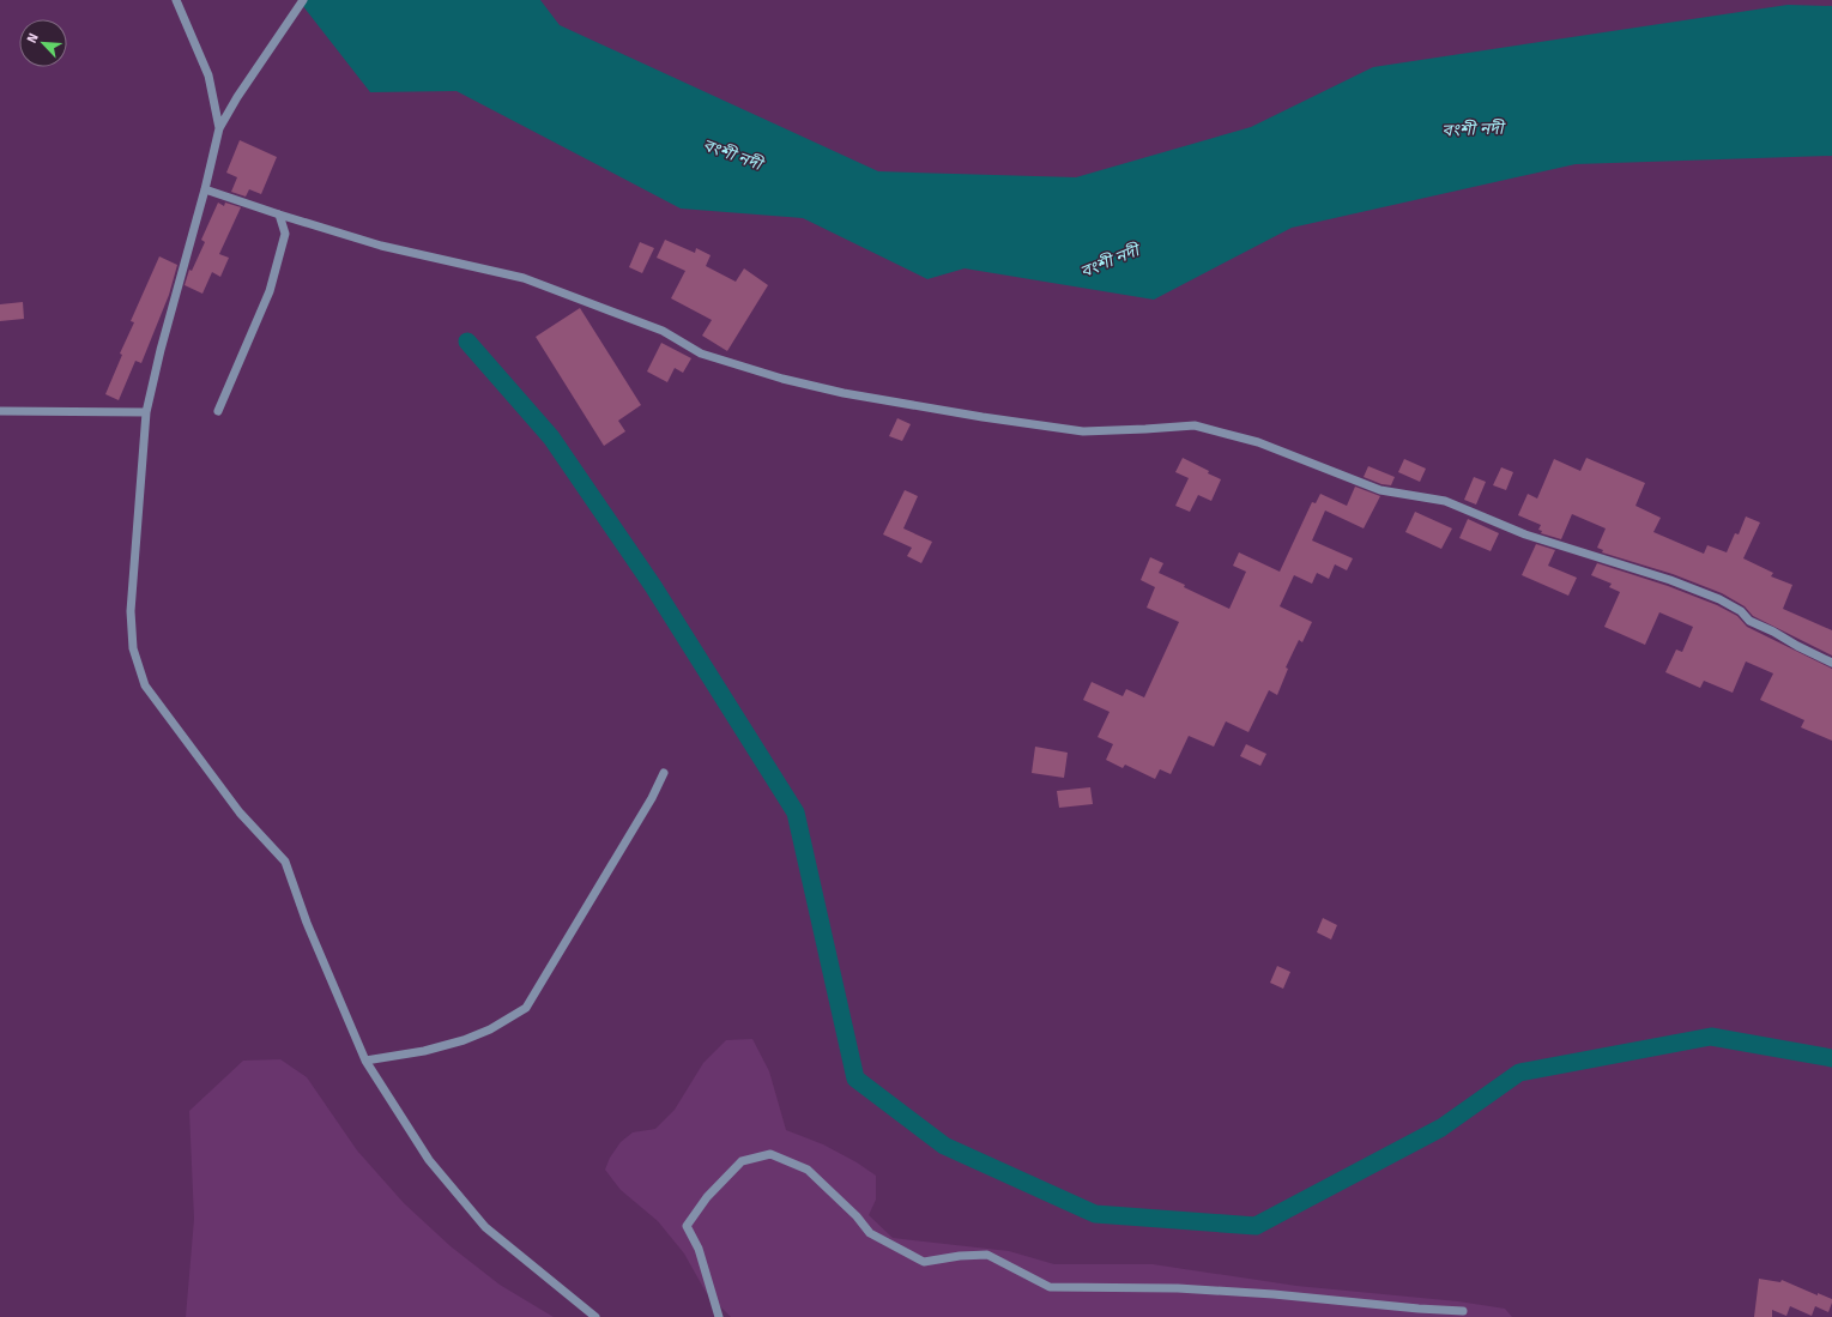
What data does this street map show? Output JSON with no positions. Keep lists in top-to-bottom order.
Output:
{
  "water": ["বংশী নদী"],
  "north": "top left"
}
